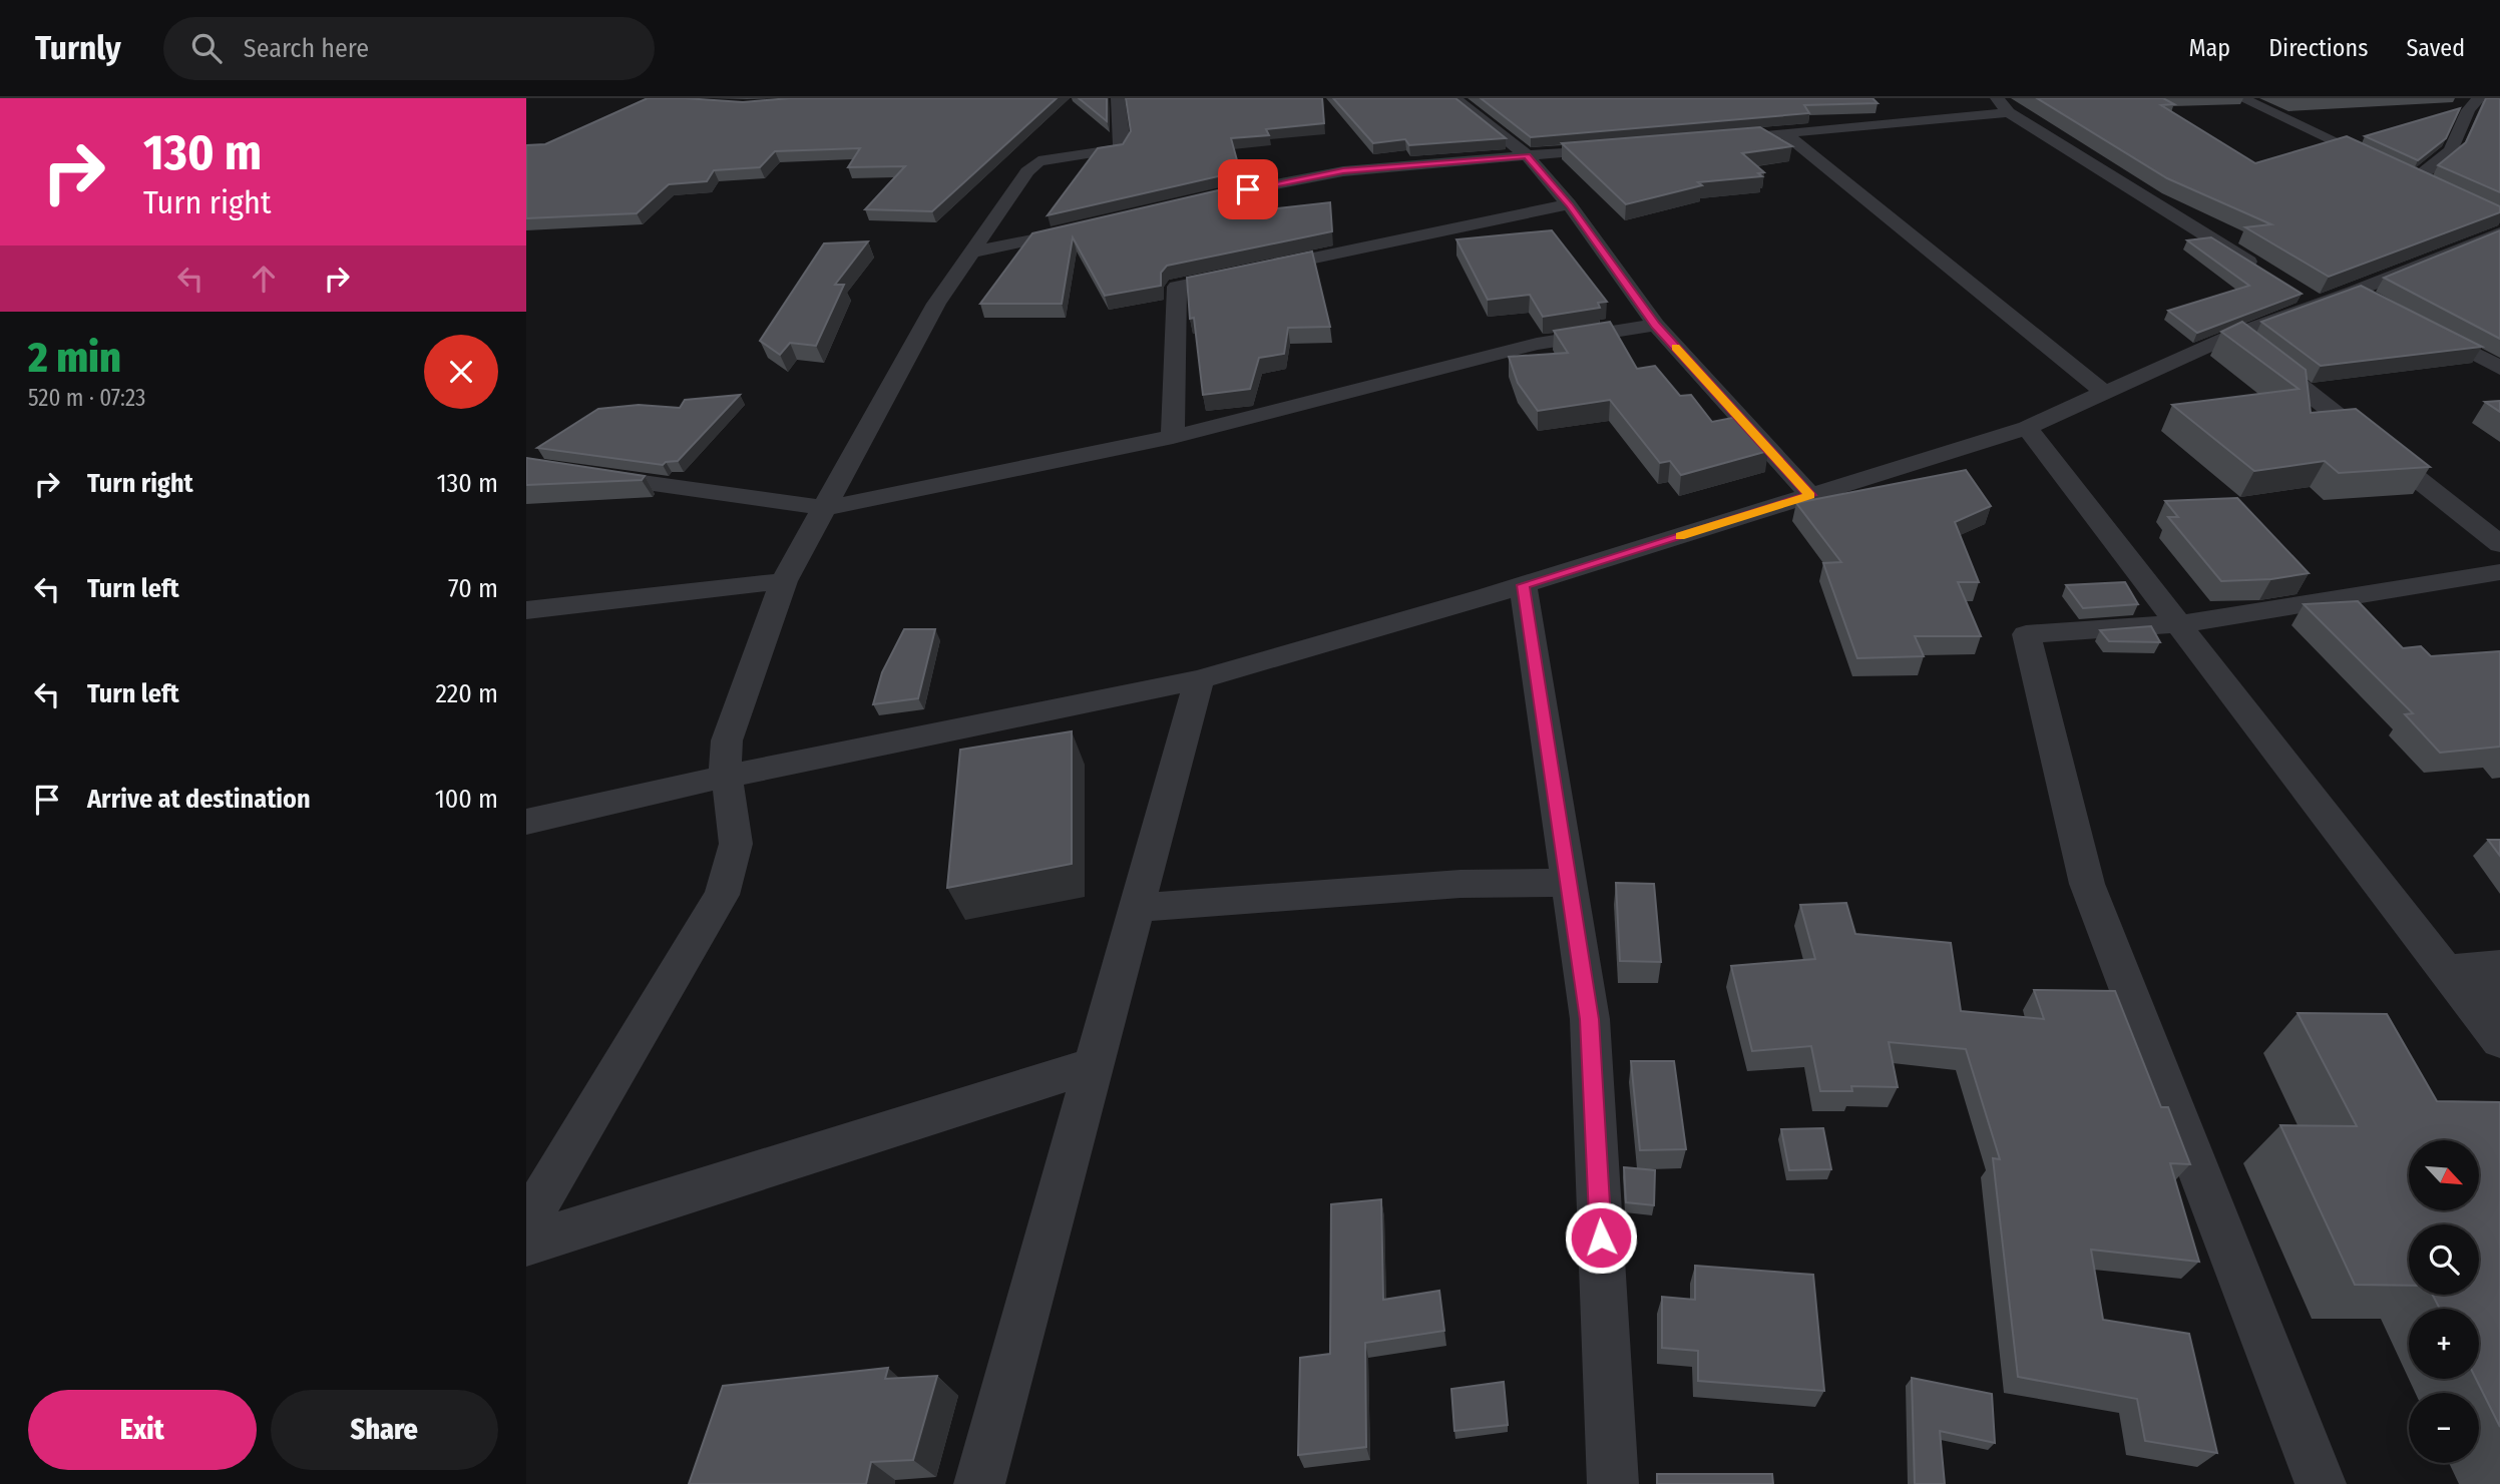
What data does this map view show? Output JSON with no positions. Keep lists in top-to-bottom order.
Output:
{
  "north": "bottom right",
  "page": {
    "header": "Turnly",
    "search": "Search here",
    "nav": ["Map", "Directions", "Saved"],
    "turn": ["130 m", "Turn right"],
    "heading": ["2 min", "520 m · 07:23"],
    "list": [
      {
        "name": "Turn right",
        "value": "130 m"
      },
      {
        "name": "Turn left",
        "value": "70 m"
      },
      {
        "name": "Turn left",
        "value": "220 m"
      },
      {
        "name": "Arrive at destination",
        "value": "100 m"
      }
    ],
    "map_buttons": ["+", "−"],
    "buttons": ["Exit", "Share"]
  }
}
